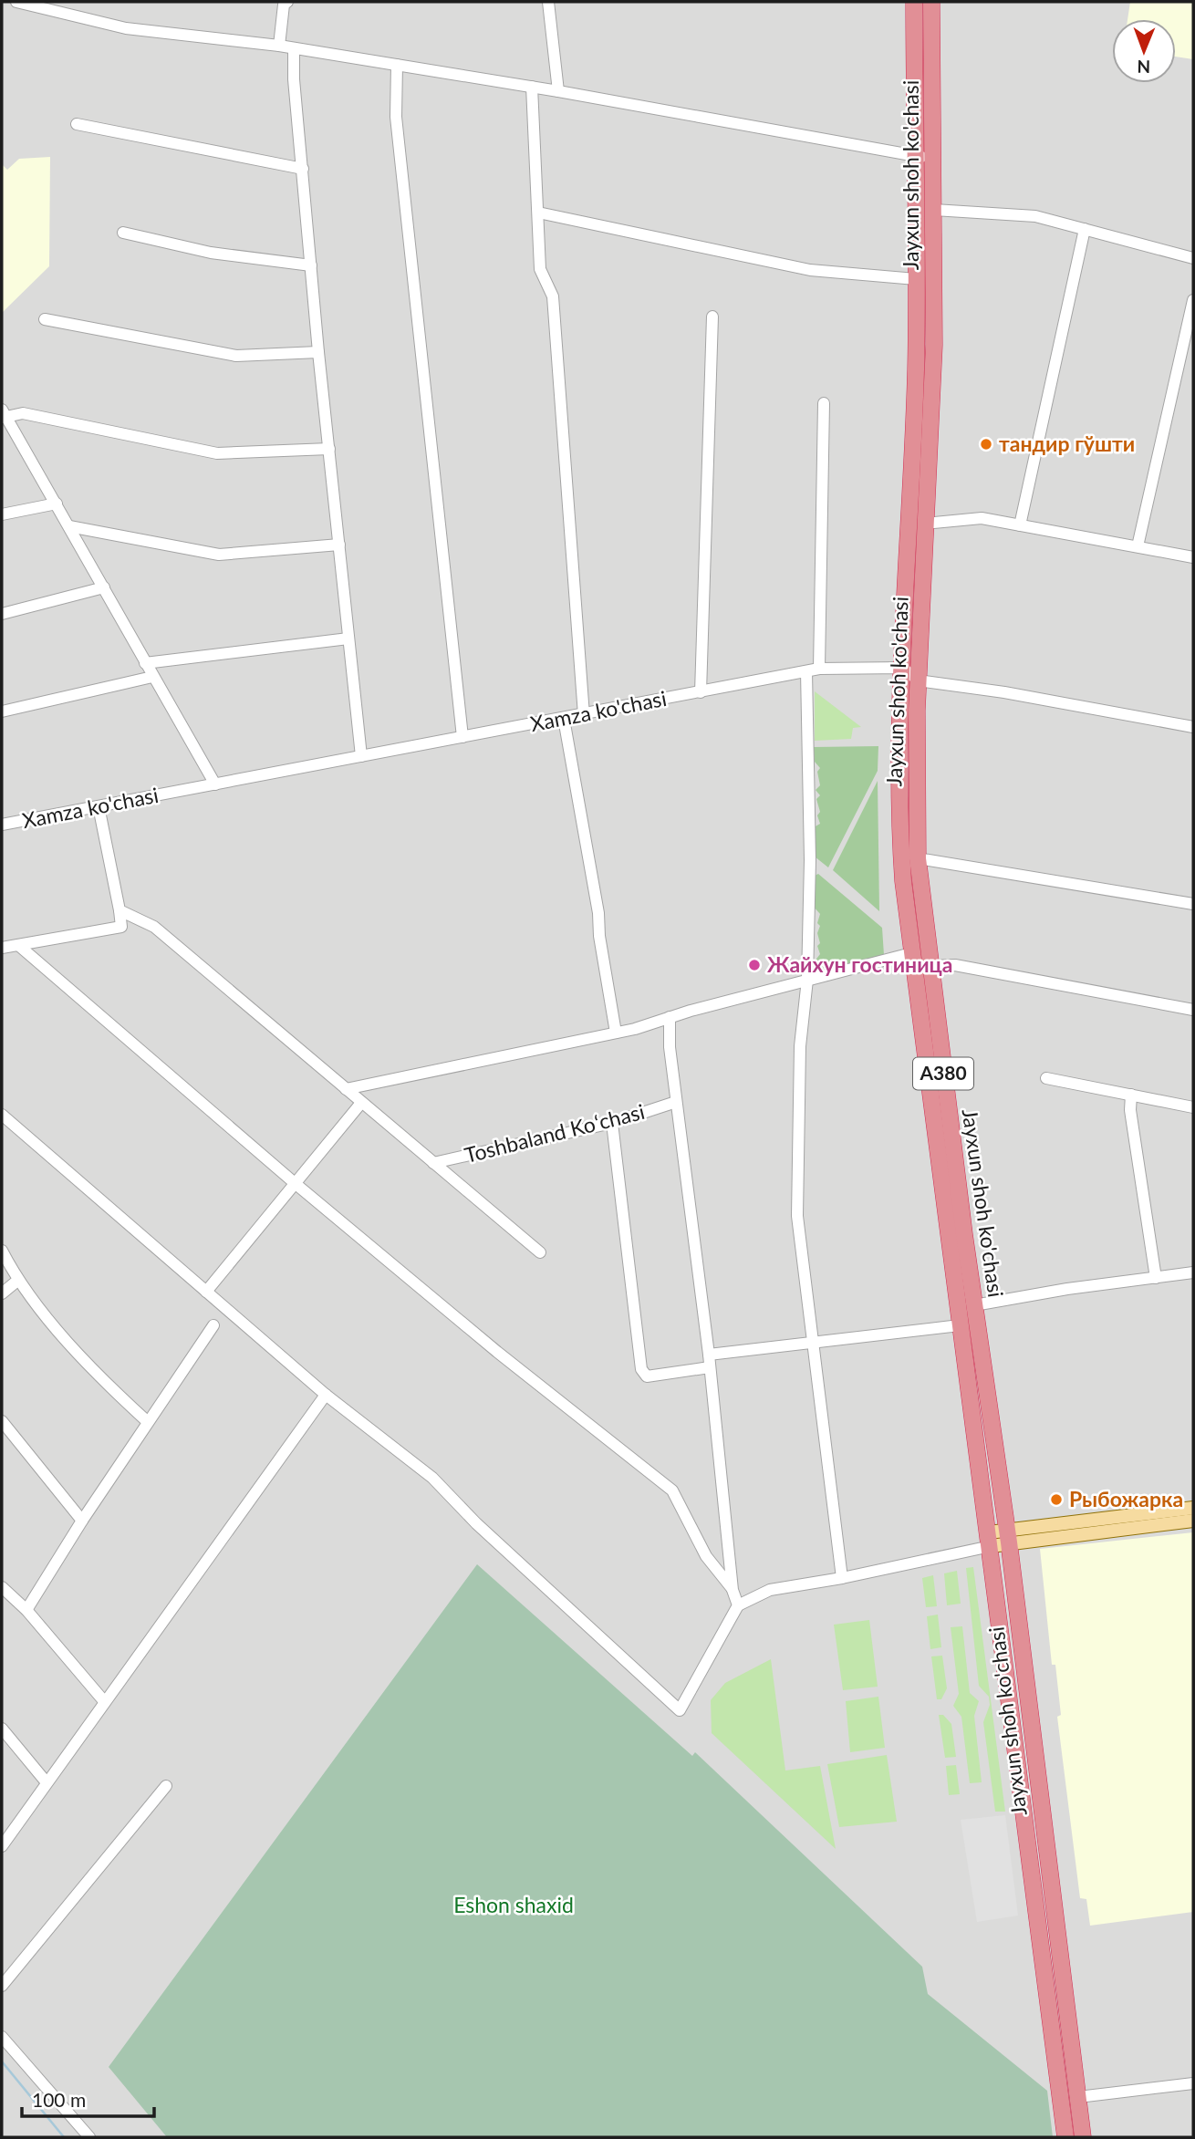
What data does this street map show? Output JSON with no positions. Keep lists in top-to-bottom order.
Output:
{
  "streets": {
    "highway": ["Jayxun shoh ko'chasi", "A380"],
    "street": ["Xamza ko'chasi", "Toshbaland Koʻchasi"]
  },
  "crossings": [
    ["Jayxun shoh ko'chasi", "Xamza ko'chasi"]
  ],
  "parks": ["Eshon shaxid"],
  "places": ["тандир гўшти", "Жайхун гостиница", "Рыбожарка"],
  "scale_bar": "100 m",
  "north": "bottom"
}
